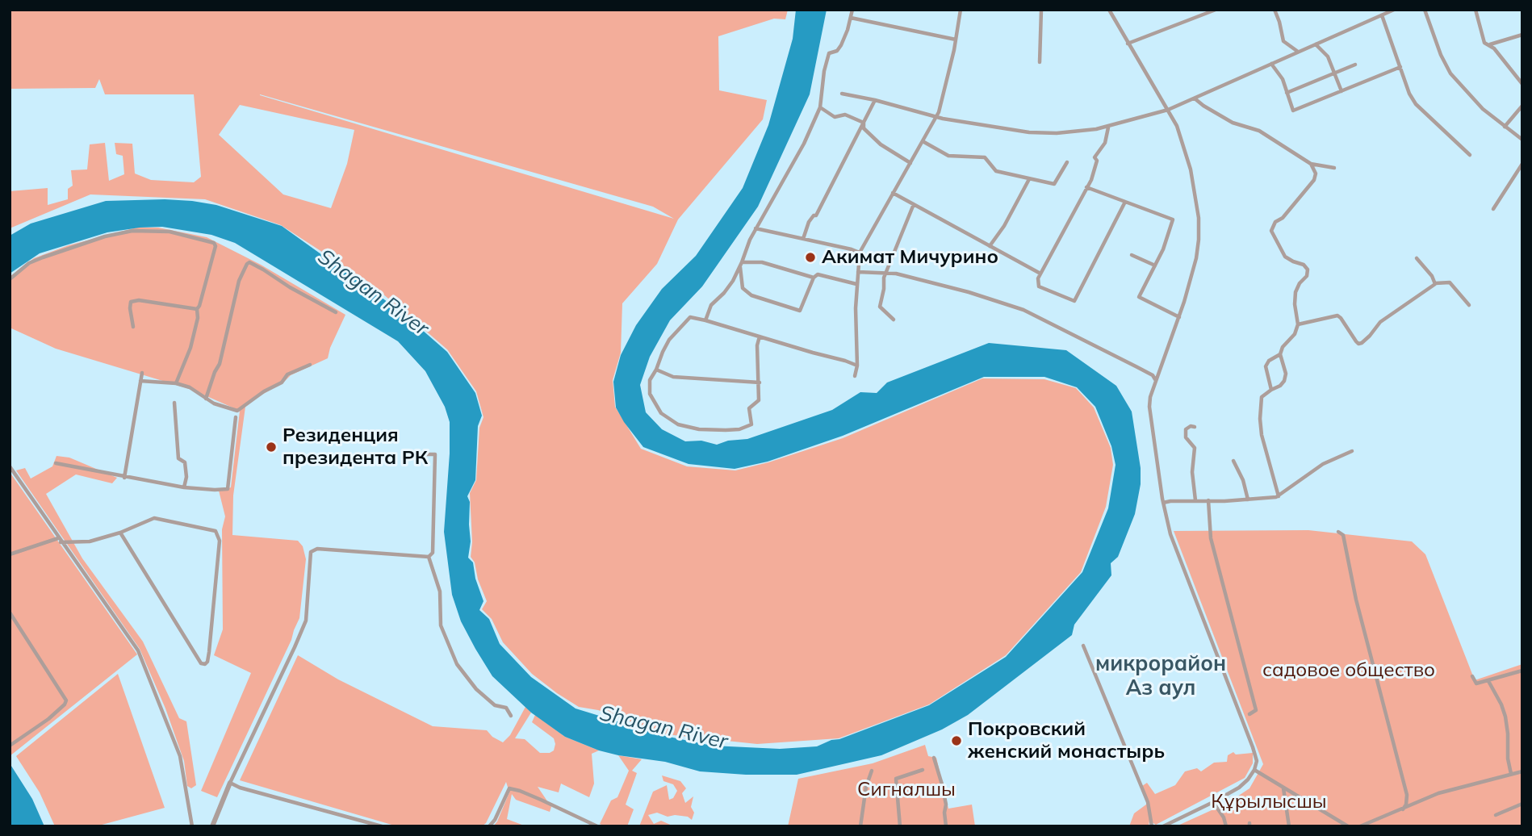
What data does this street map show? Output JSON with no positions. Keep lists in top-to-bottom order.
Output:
{
  "districts": ["микрорайон Аз аул"],
  "water": ["Shagan River"],
  "parks": ["садовое общество", "Сигналшы", "Құрылысшы"],
  "places": ["Акимат Мичурино", "Резиденция президента РК", "Покровский женский монастырь"]
}
